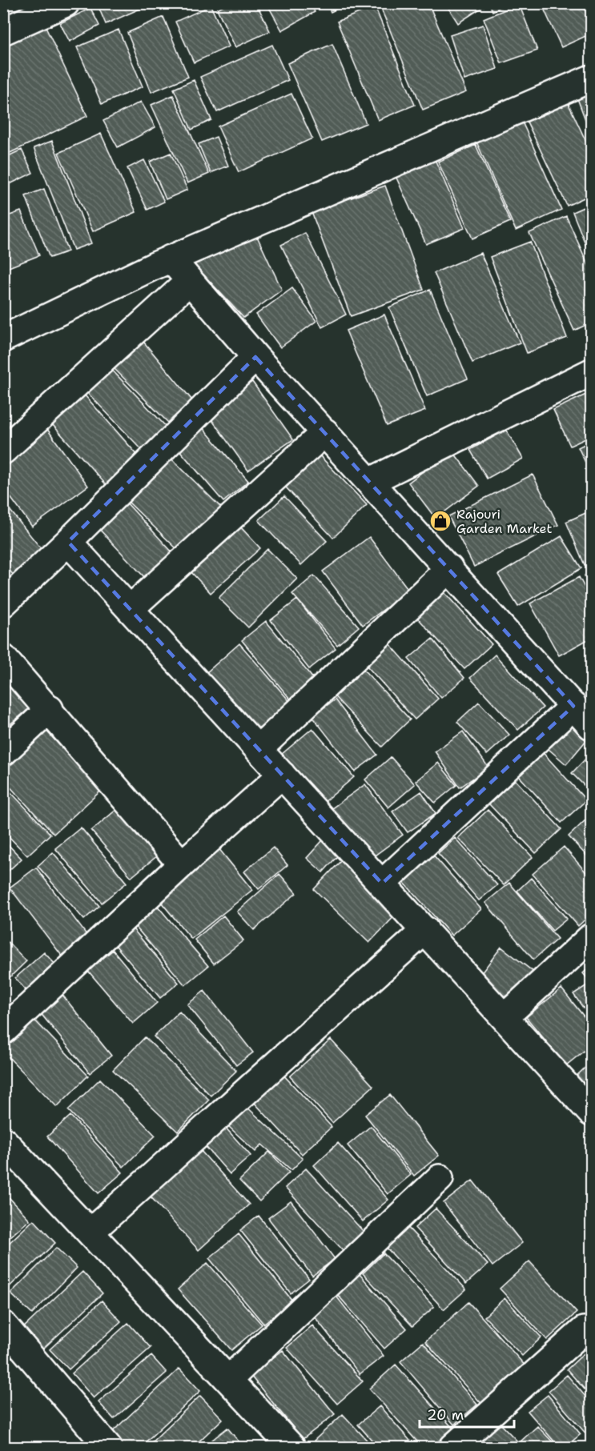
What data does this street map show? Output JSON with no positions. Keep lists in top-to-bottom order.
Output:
{
  "places": {
    "shop": ["Rajouri Garden Market"]
  },
  "scale_bar": "20 m"
}
